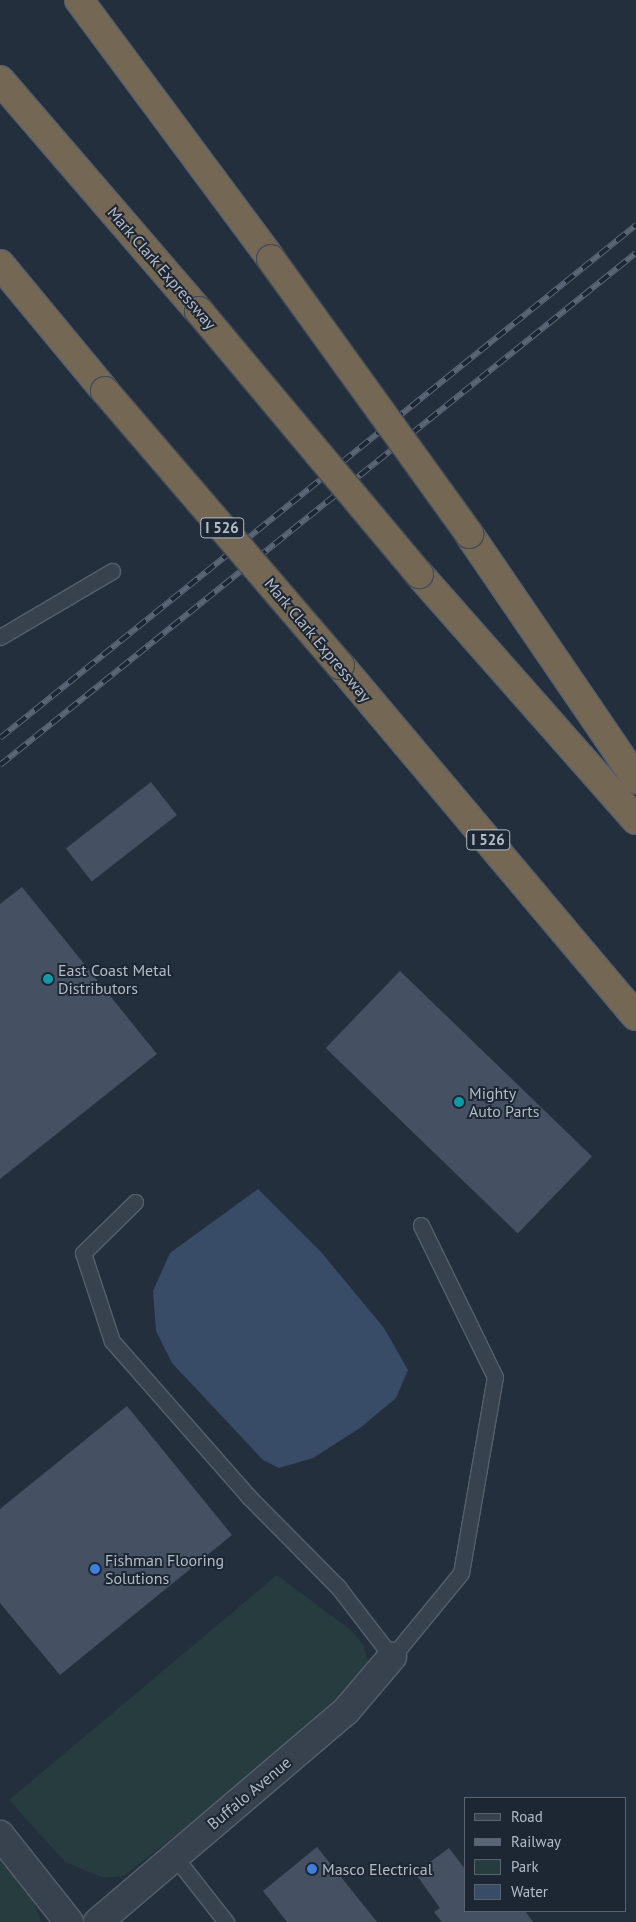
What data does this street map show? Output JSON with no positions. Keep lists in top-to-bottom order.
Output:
{
  "streets": {
    "highway": ["Mark Clark Expressway", "I 526"],
    "street": ["Buffalo Avenue"]
  },
  "places": [
    "East Coast Metal Distributors",
    "Mighty Auto Parts",
    "Fishman Flooring Solutions",
    "Masco Electrical"
  ],
  "legend": [
    "Road",
    "Railway",
    "Park",
    "Water"
  ]
}
